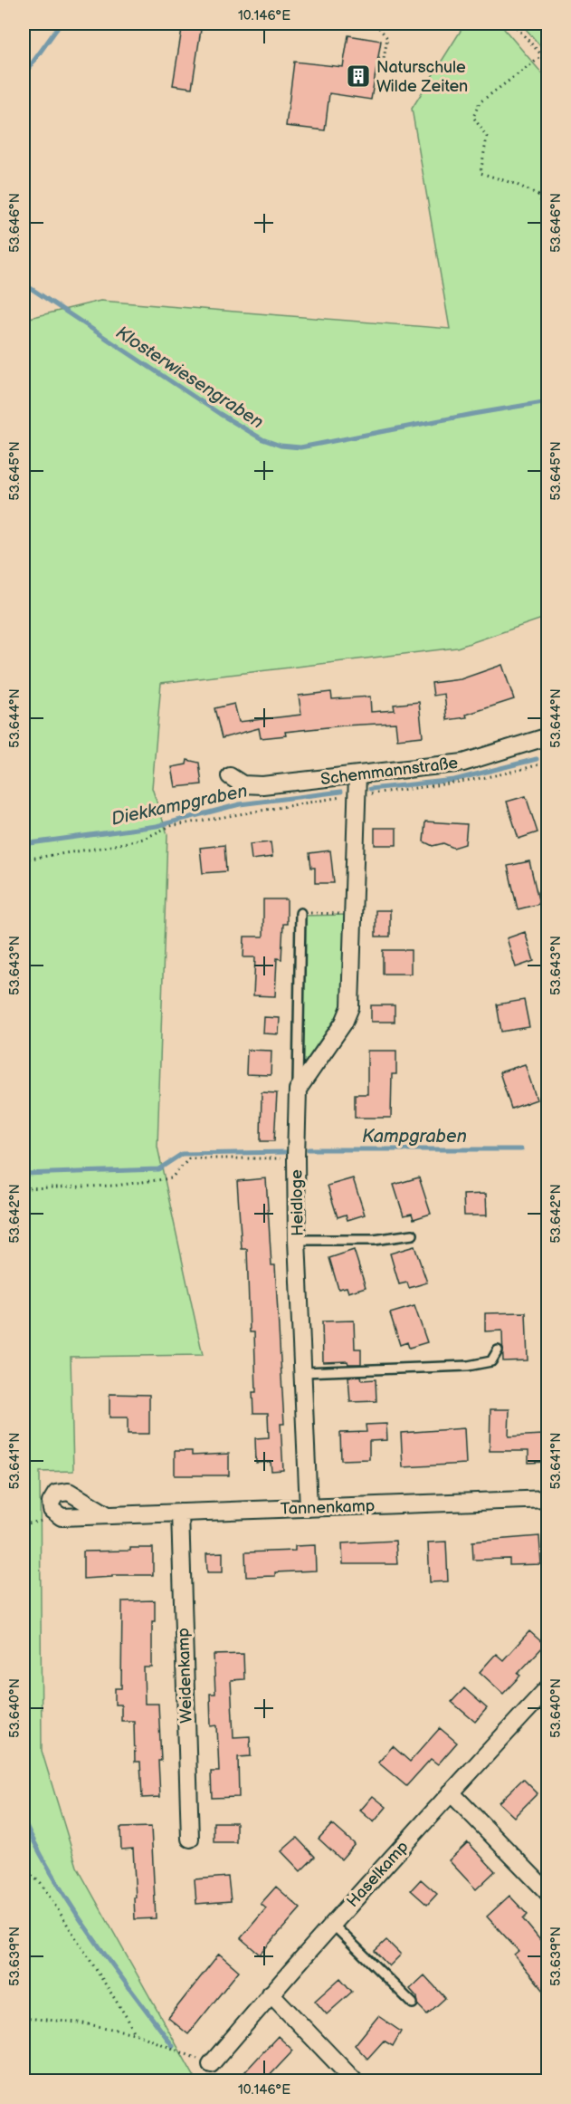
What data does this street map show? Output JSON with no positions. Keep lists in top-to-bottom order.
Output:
{
  "streets": {
    "street": [
      "Schemmannstraße",
      "Heidloge",
      "Tannenkamp",
      "Weidenkamp",
      "Haselkamp"
    ]
  },
  "crossings": [
    ["Heidloge", "Tannenkamp"],
    ["Tannenkamp", "Weidenkamp"]
  ],
  "water": ["Klosterwiesengraben", "Diekkampgraben", "Kampgraben"],
  "places": {
    "building": ["Naturschule Wilde Zeiten"]
  },
  "coordinates": [
    "10.146°E",
    "53.646°N",
    "53.645°N",
    "53.644°N",
    "53.643°N",
    "53.642°N",
    "53.641°N",
    "53.640°N",
    "53.639°N"
  ]
}
